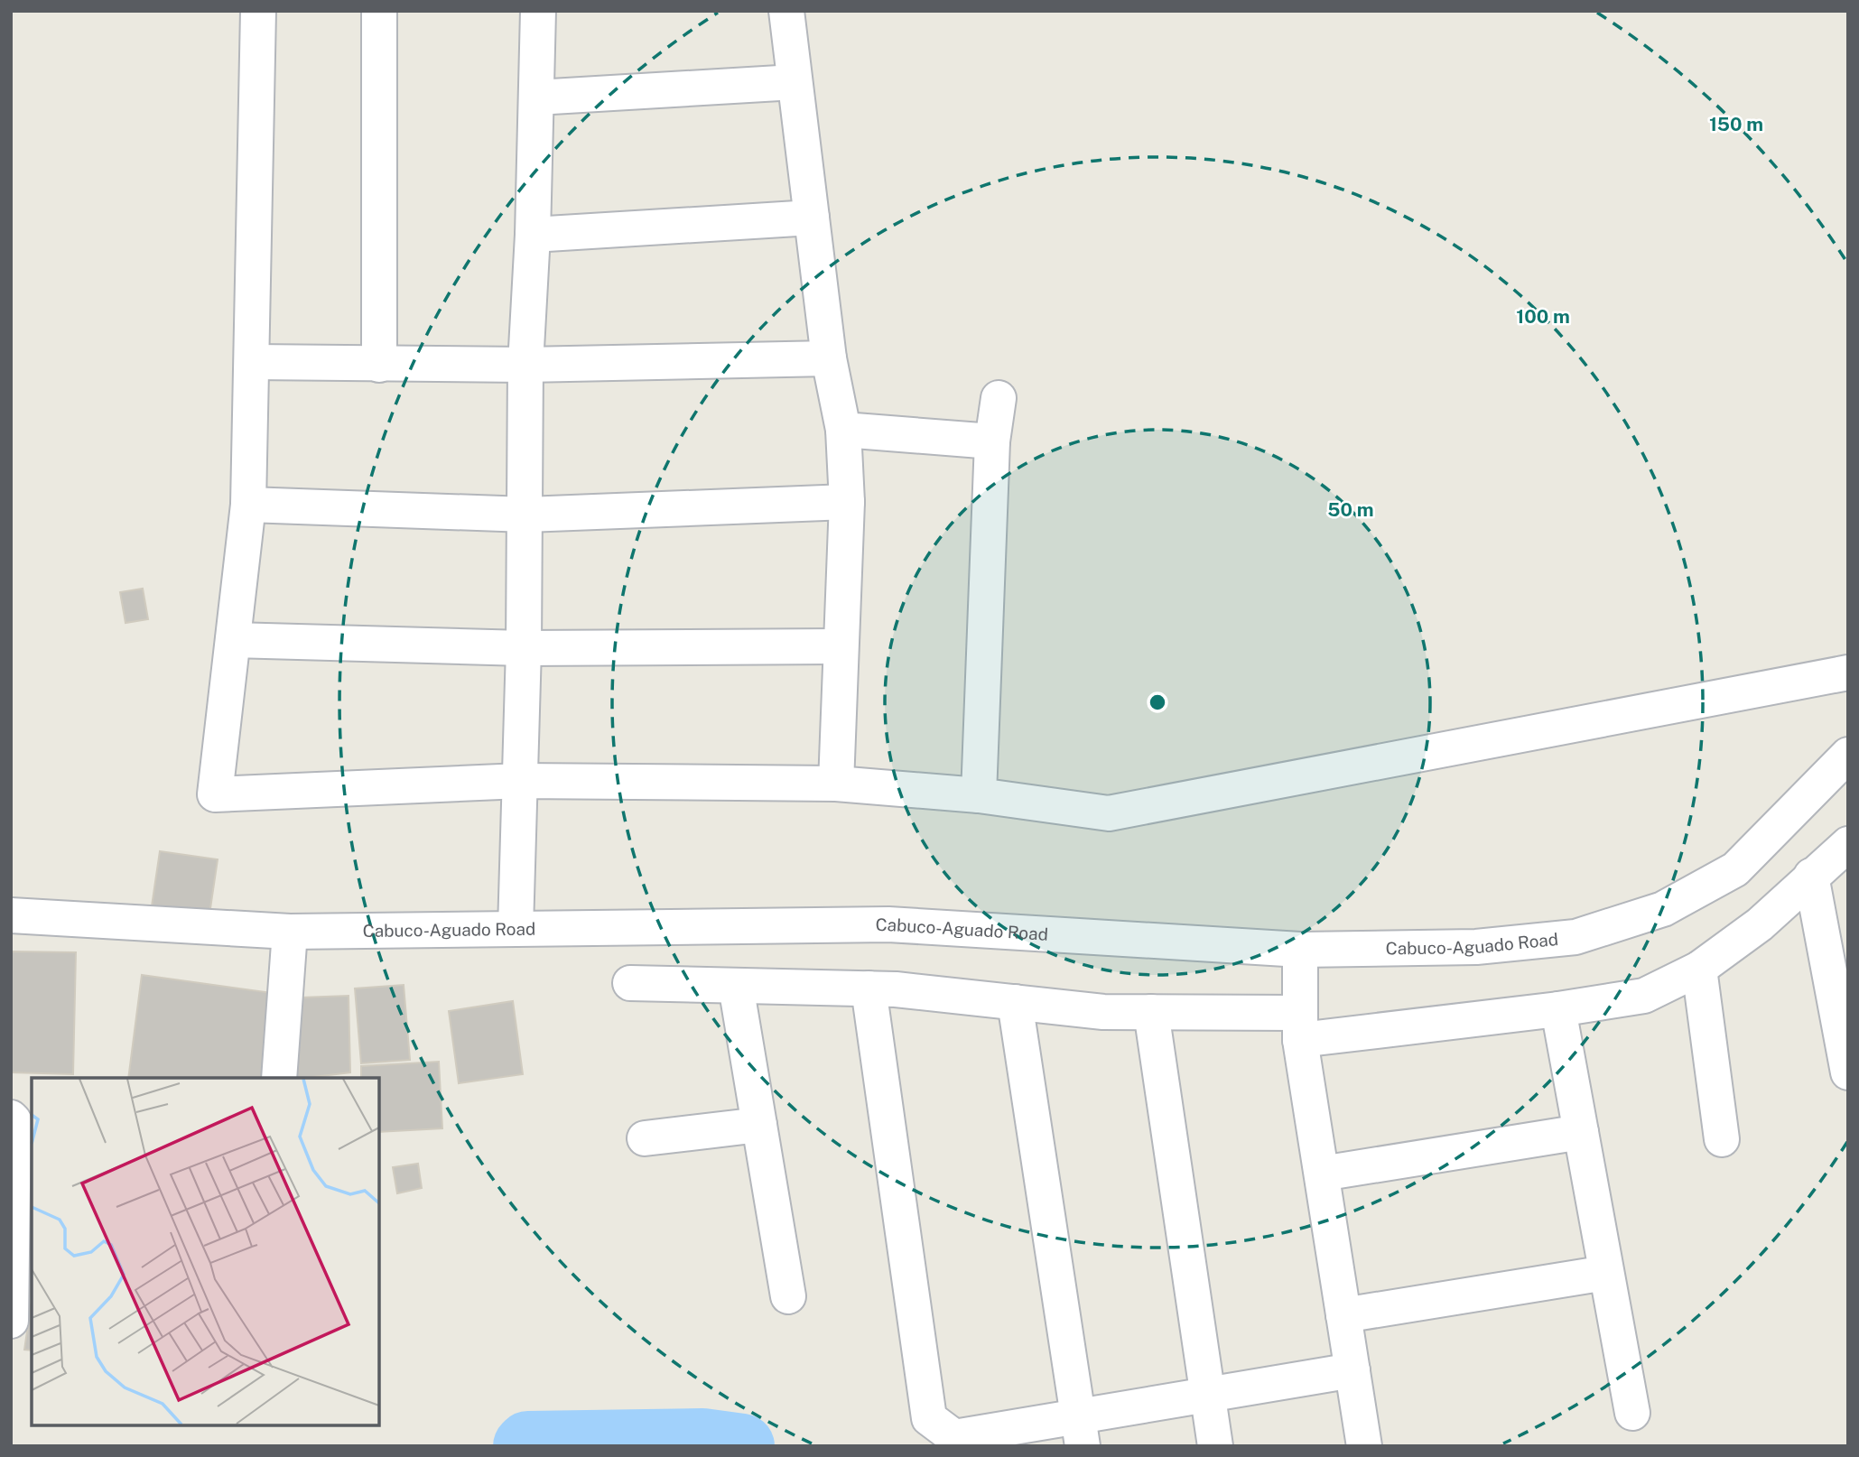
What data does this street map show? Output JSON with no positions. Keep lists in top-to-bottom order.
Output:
{
  "streets": {
    "street": ["Cabuco-Aguado Road"]
  },
  "rings": ["150 m", "100 m", "50 m"]
}
